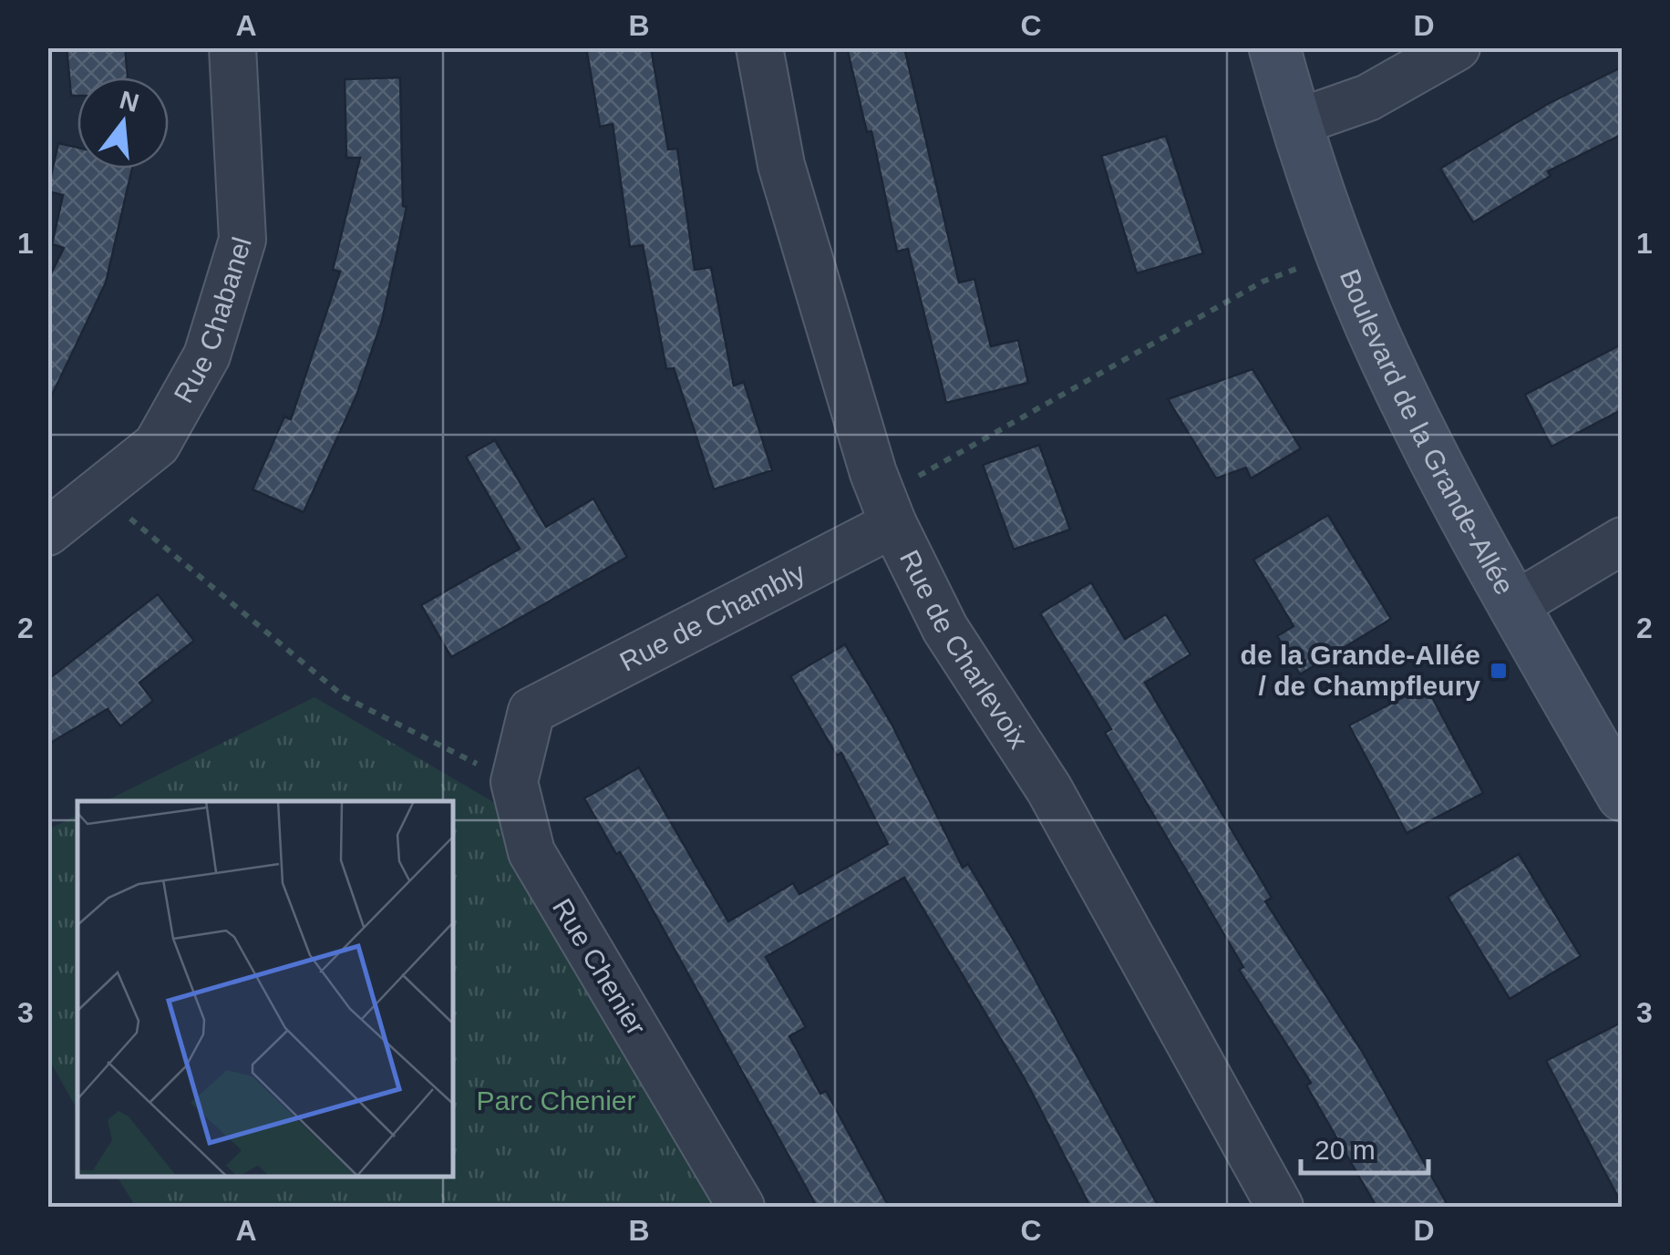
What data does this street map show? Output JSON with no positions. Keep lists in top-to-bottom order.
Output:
{
  "streets": {
    "street": [
      "Rue Chabanel",
      "Boulevard de la Grande-Allée",
      "Rue de Chambly",
      "Rue de Charlevoix",
      "Rue Chenier"
    ]
  },
  "crossings": [
    ["Rue de Chambly", "Rue de Charlevoix"],
    ["Rue de Chambly", "Rue Chenier"]
  ],
  "parks": ["Parc Chenier"],
  "places": {
    "transit": ["de la Grande-Allée / de Champfleury"]
  },
  "scale_bar": "20 m",
  "north": "top",
  "grid": {
    "columns": [
      "A",
      "B",
      "C",
      "D"
    ],
    "rows": ["1", "2", "3"]
  }
}
